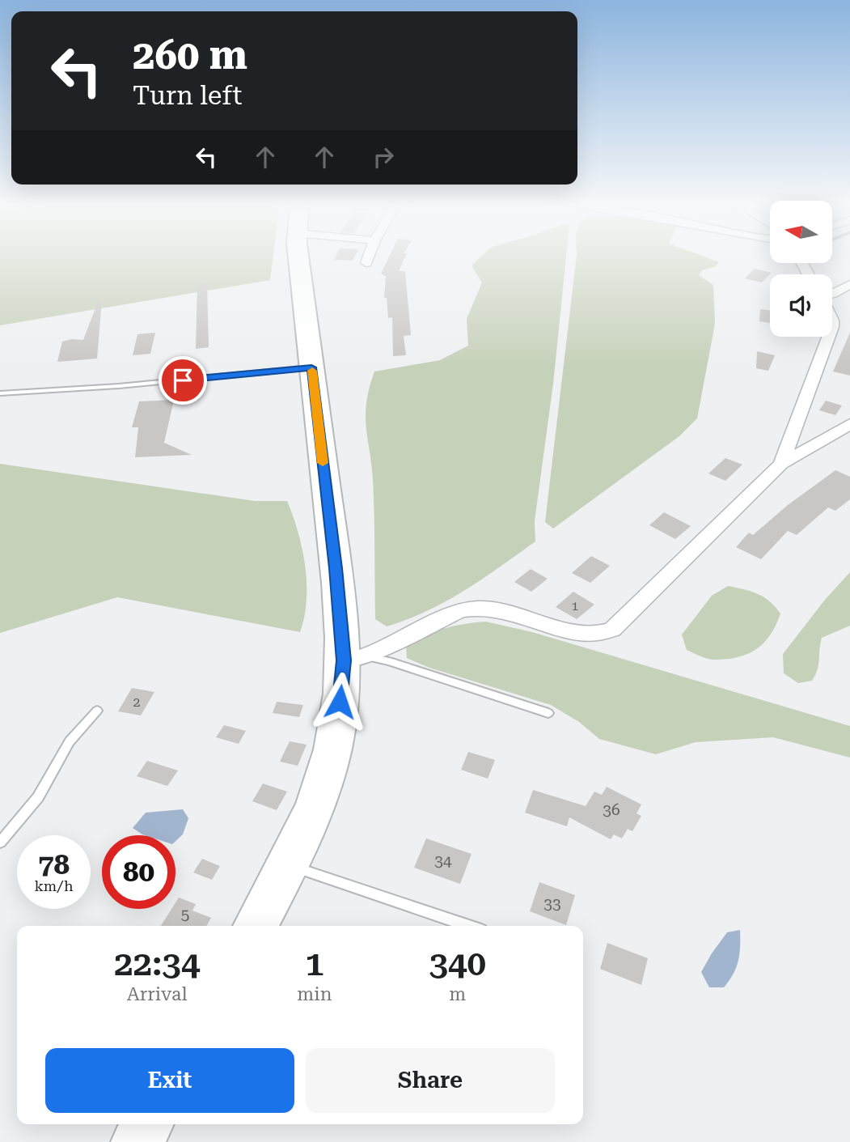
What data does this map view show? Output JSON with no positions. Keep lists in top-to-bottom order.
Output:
{
  "house_numbers": [
    "1",
    "2",
    "36",
    "34",
    "33",
    "5"
  ],
  "north": "left",
  "page": {
    "turn": ["260 m", "Turn left"],
    "speed": "78 km/h",
    "limit": "80",
    "eta": [
      "22:34",
      "Arrival",
      "1",
      "min",
      "340",
      "m"
    ],
    "buttons": ["Exit", "Share"]
  }
}
